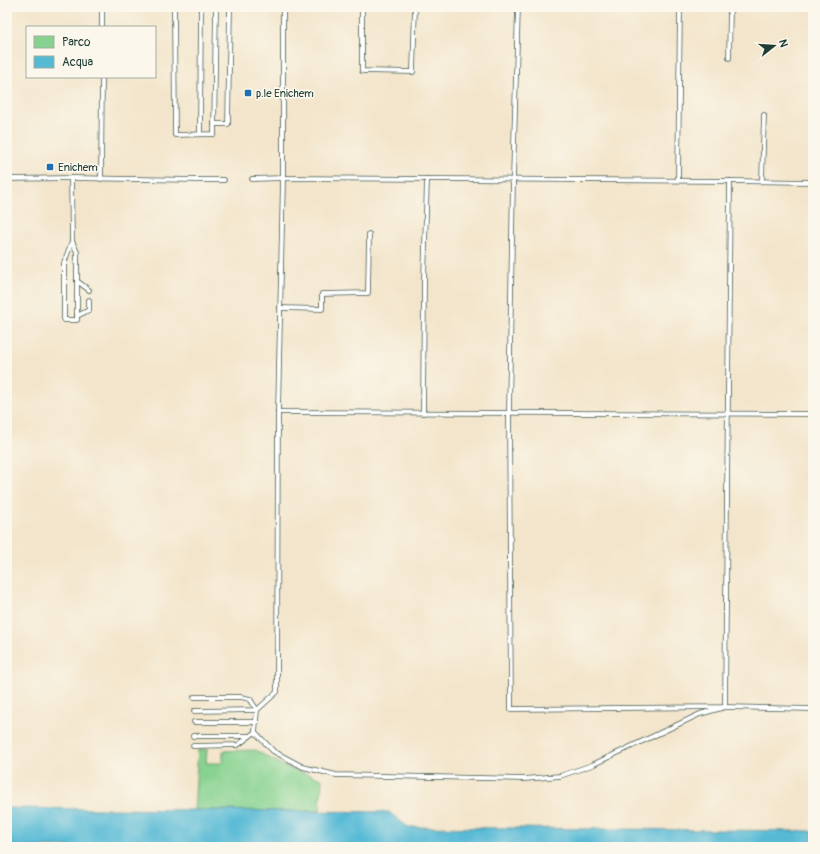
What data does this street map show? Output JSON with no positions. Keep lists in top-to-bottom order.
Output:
{
  "places": {
    "transit": ["p.le Enichem", "Enichem"]
  },
  "legend": ["Parco", "Acqua"],
  "north": "right"
}
